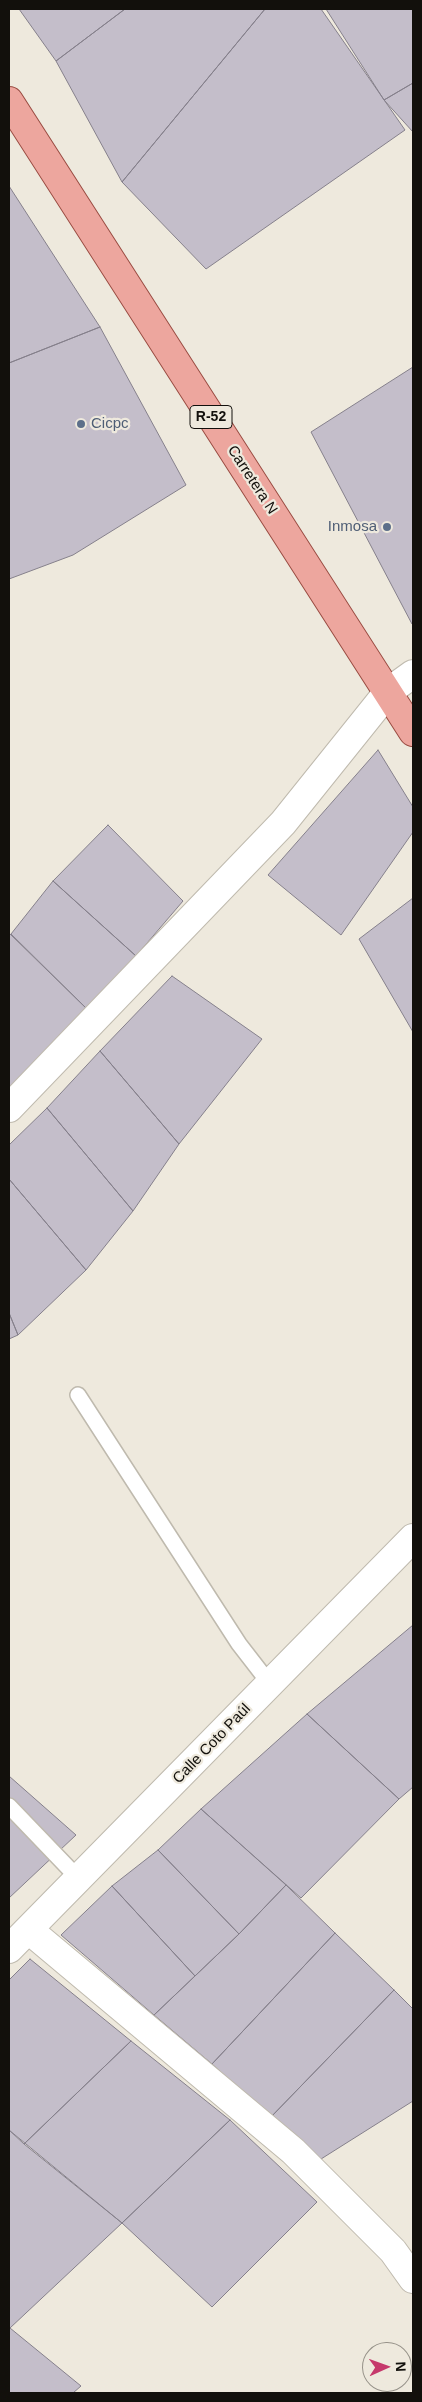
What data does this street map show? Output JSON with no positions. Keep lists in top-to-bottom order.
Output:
{
  "streets": {
    "main road": ["R-52", "Carretera N"],
    "street": ["Calle Coto Paúl"]
  },
  "places": ["Cicpc", "Inmosa"],
  "north": "right"
}
